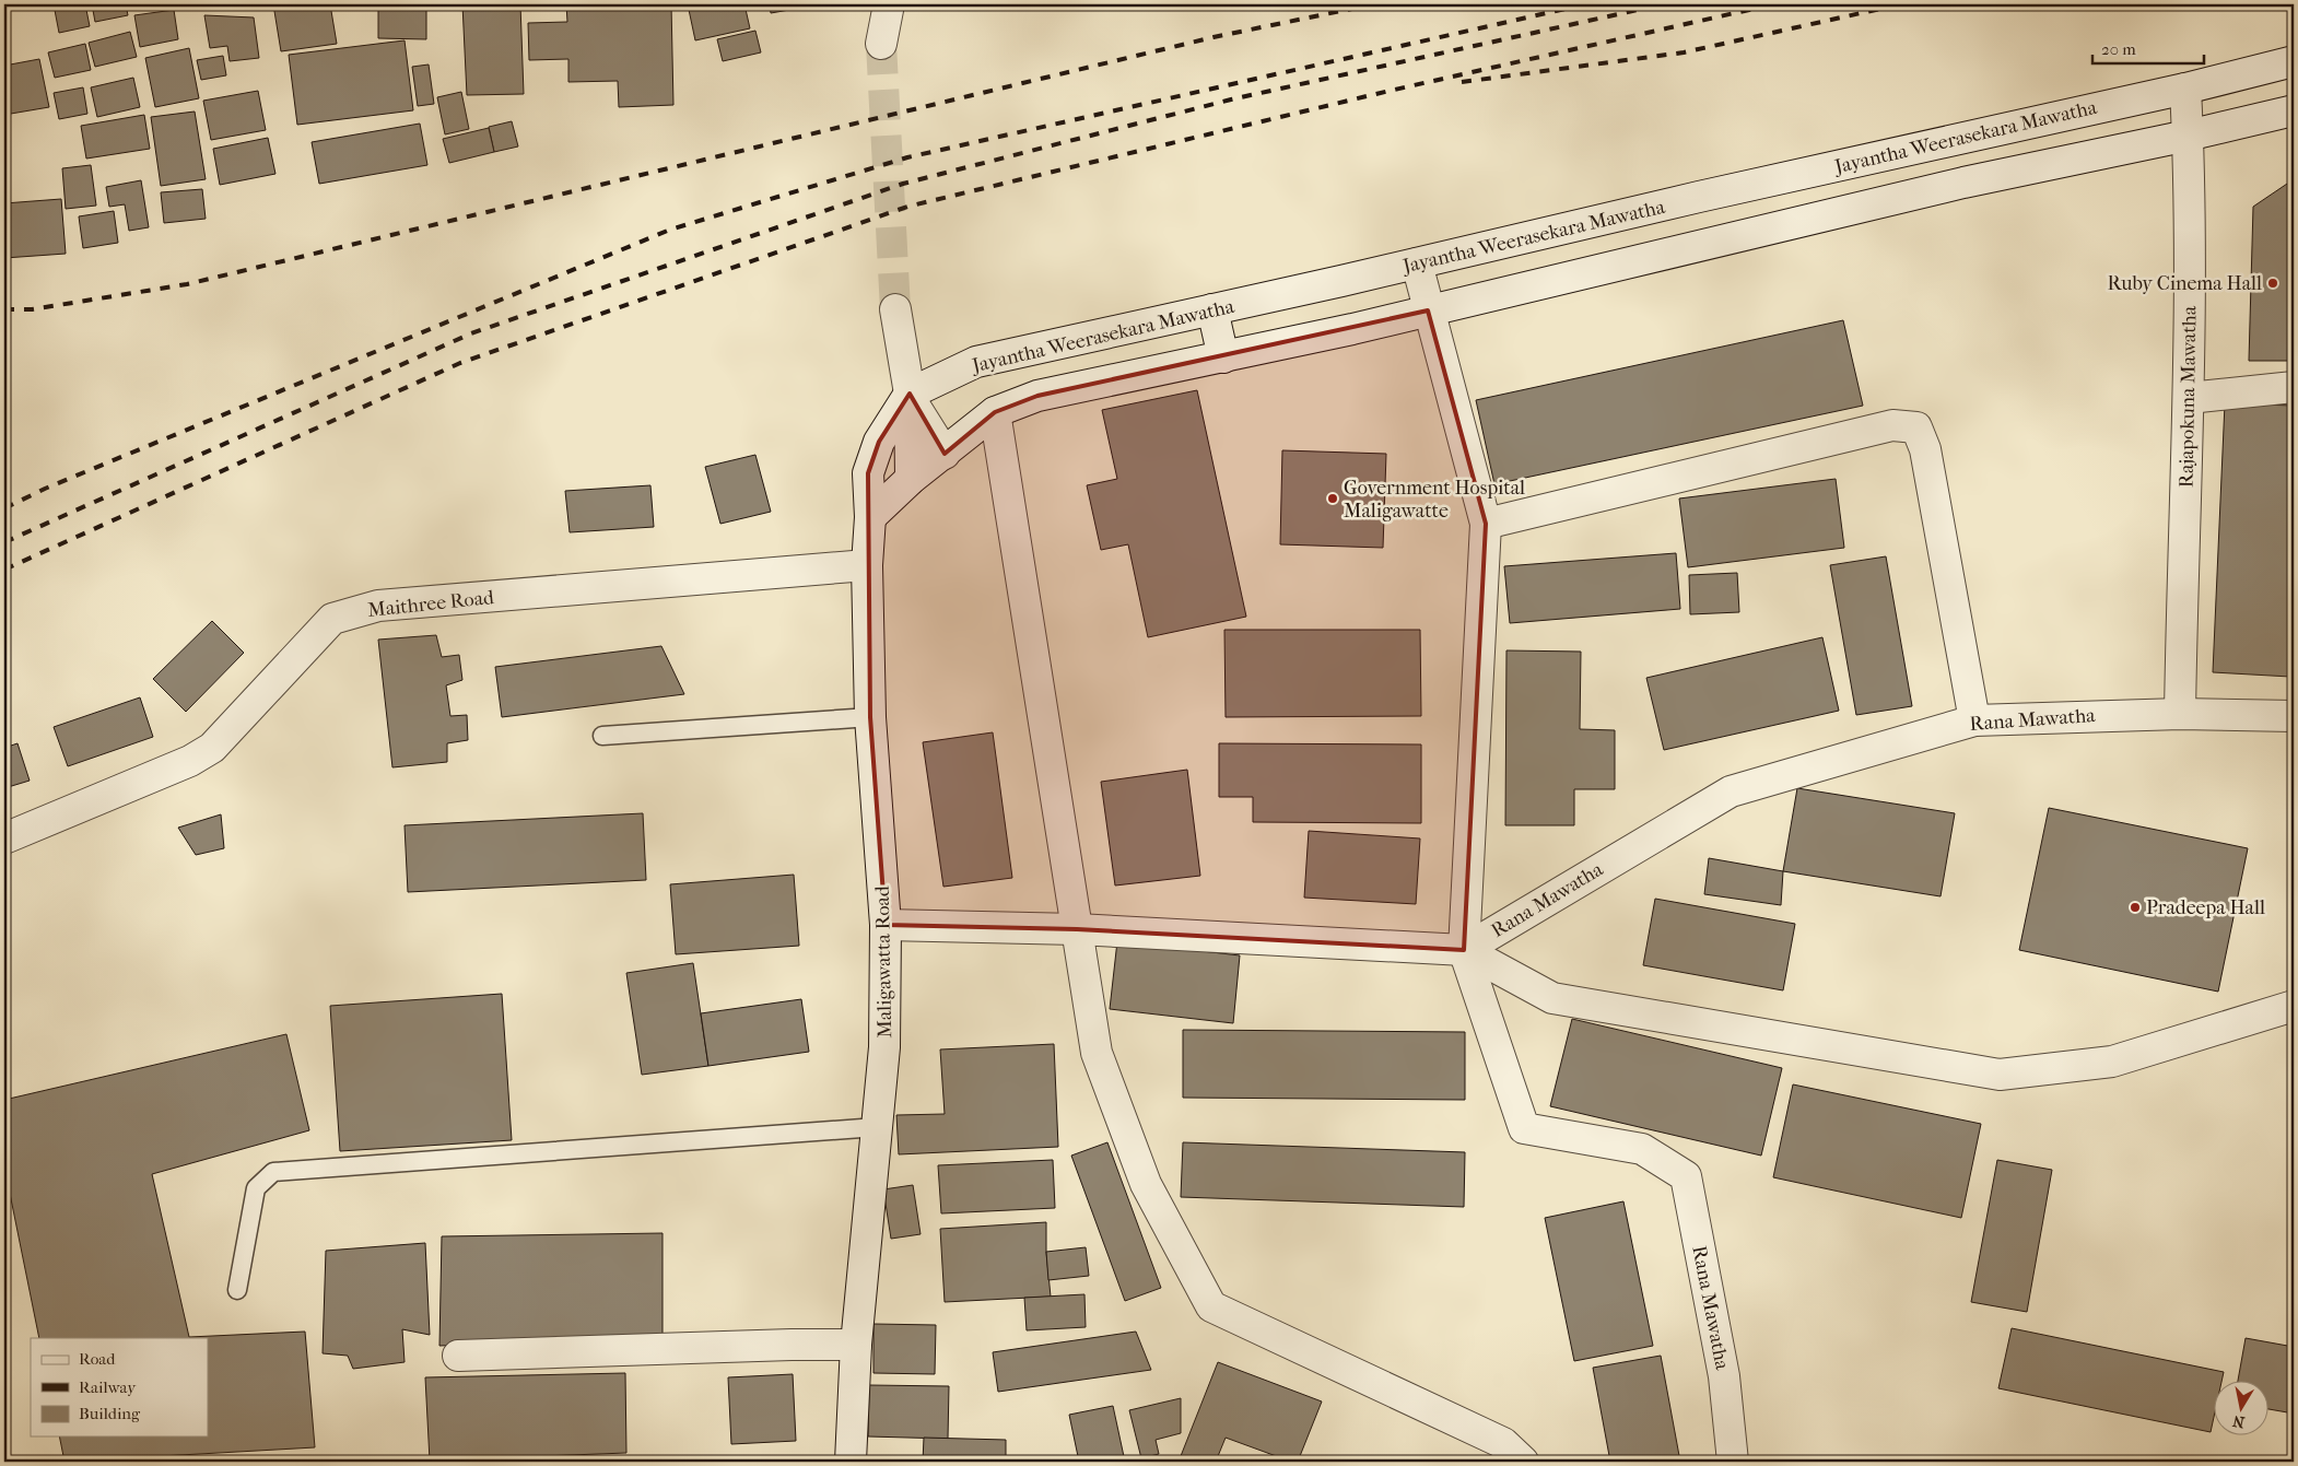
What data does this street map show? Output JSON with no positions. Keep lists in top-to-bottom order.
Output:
{
  "streets": {
    "street": [
      "Jayantha Weerasekara Mawatha",
      "Rajapokuna Mawatha",
      "Maithree Road",
      "Rana Mawatha",
      "Maligawatta Road"
    ]
  },
  "crossings": [
    ["Jayantha Weerasekara Mawatha", "Rajapokuna Mawatha"],
    ["Rajapokuna Mawatha", "Rana Mawatha"],
    ["Maithree Road", "Maligawatta Road"]
  ],
  "places": ["Ruby Cinema Hall", "Government Hospital Maligawatte", "Pradeepa Hall"],
  "legend": ["Road", "Railway", "Building"],
  "scale_bar": "20 m",
  "north": "bottom"
}
